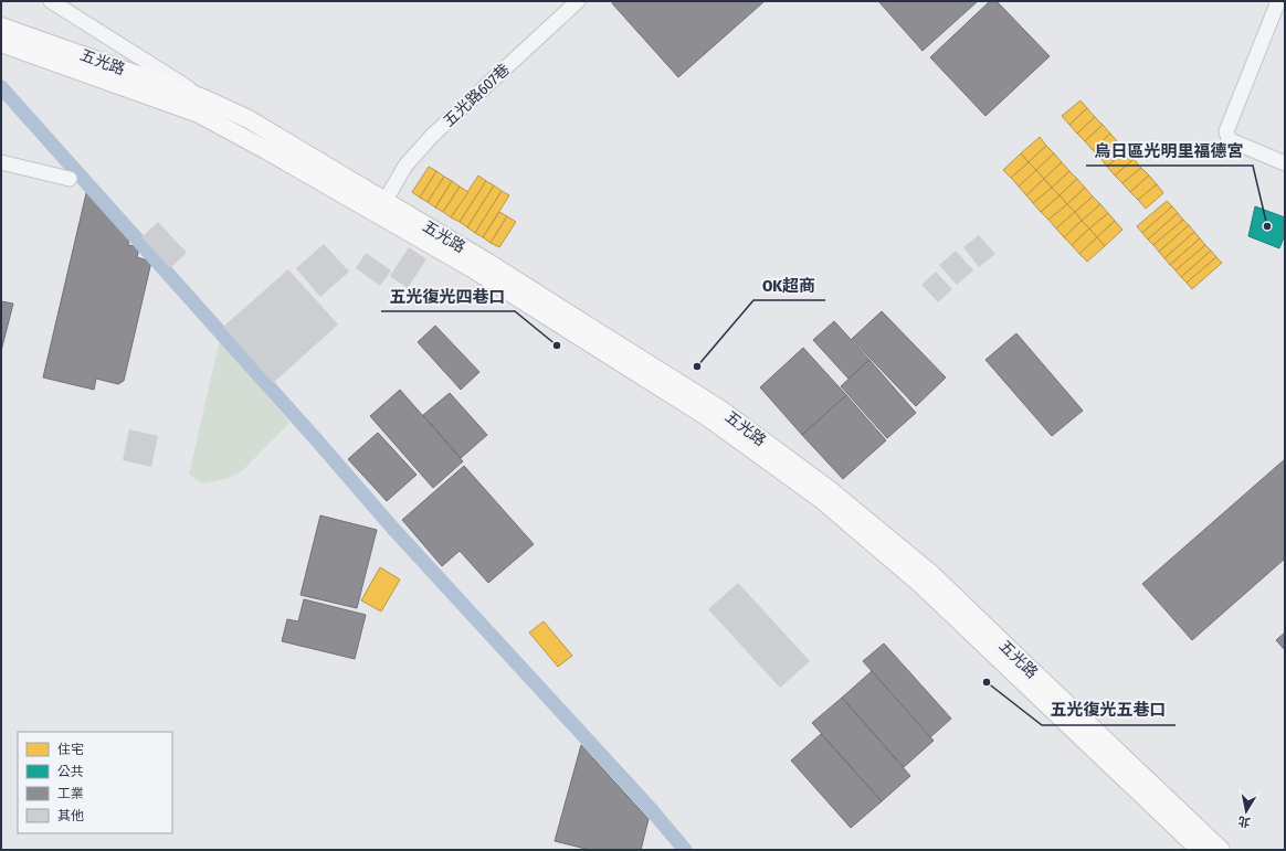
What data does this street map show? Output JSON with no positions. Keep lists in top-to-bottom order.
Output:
{
  "streets": {
    "main road": ["五光路"],
    "street": ["五光路607巷"]
  },
  "crossings": [
    ["五光路", "五光路607巷"]
  ],
  "places": [
    "烏日區光明里福德宮",
    "五光復光四巷口",
    "OK超商",
    "五光復光五巷口"
  ],
  "legend": [
    "住宅",
    "公共",
    "工業",
    "其他"
  ],
  "north": "bottom"
}
